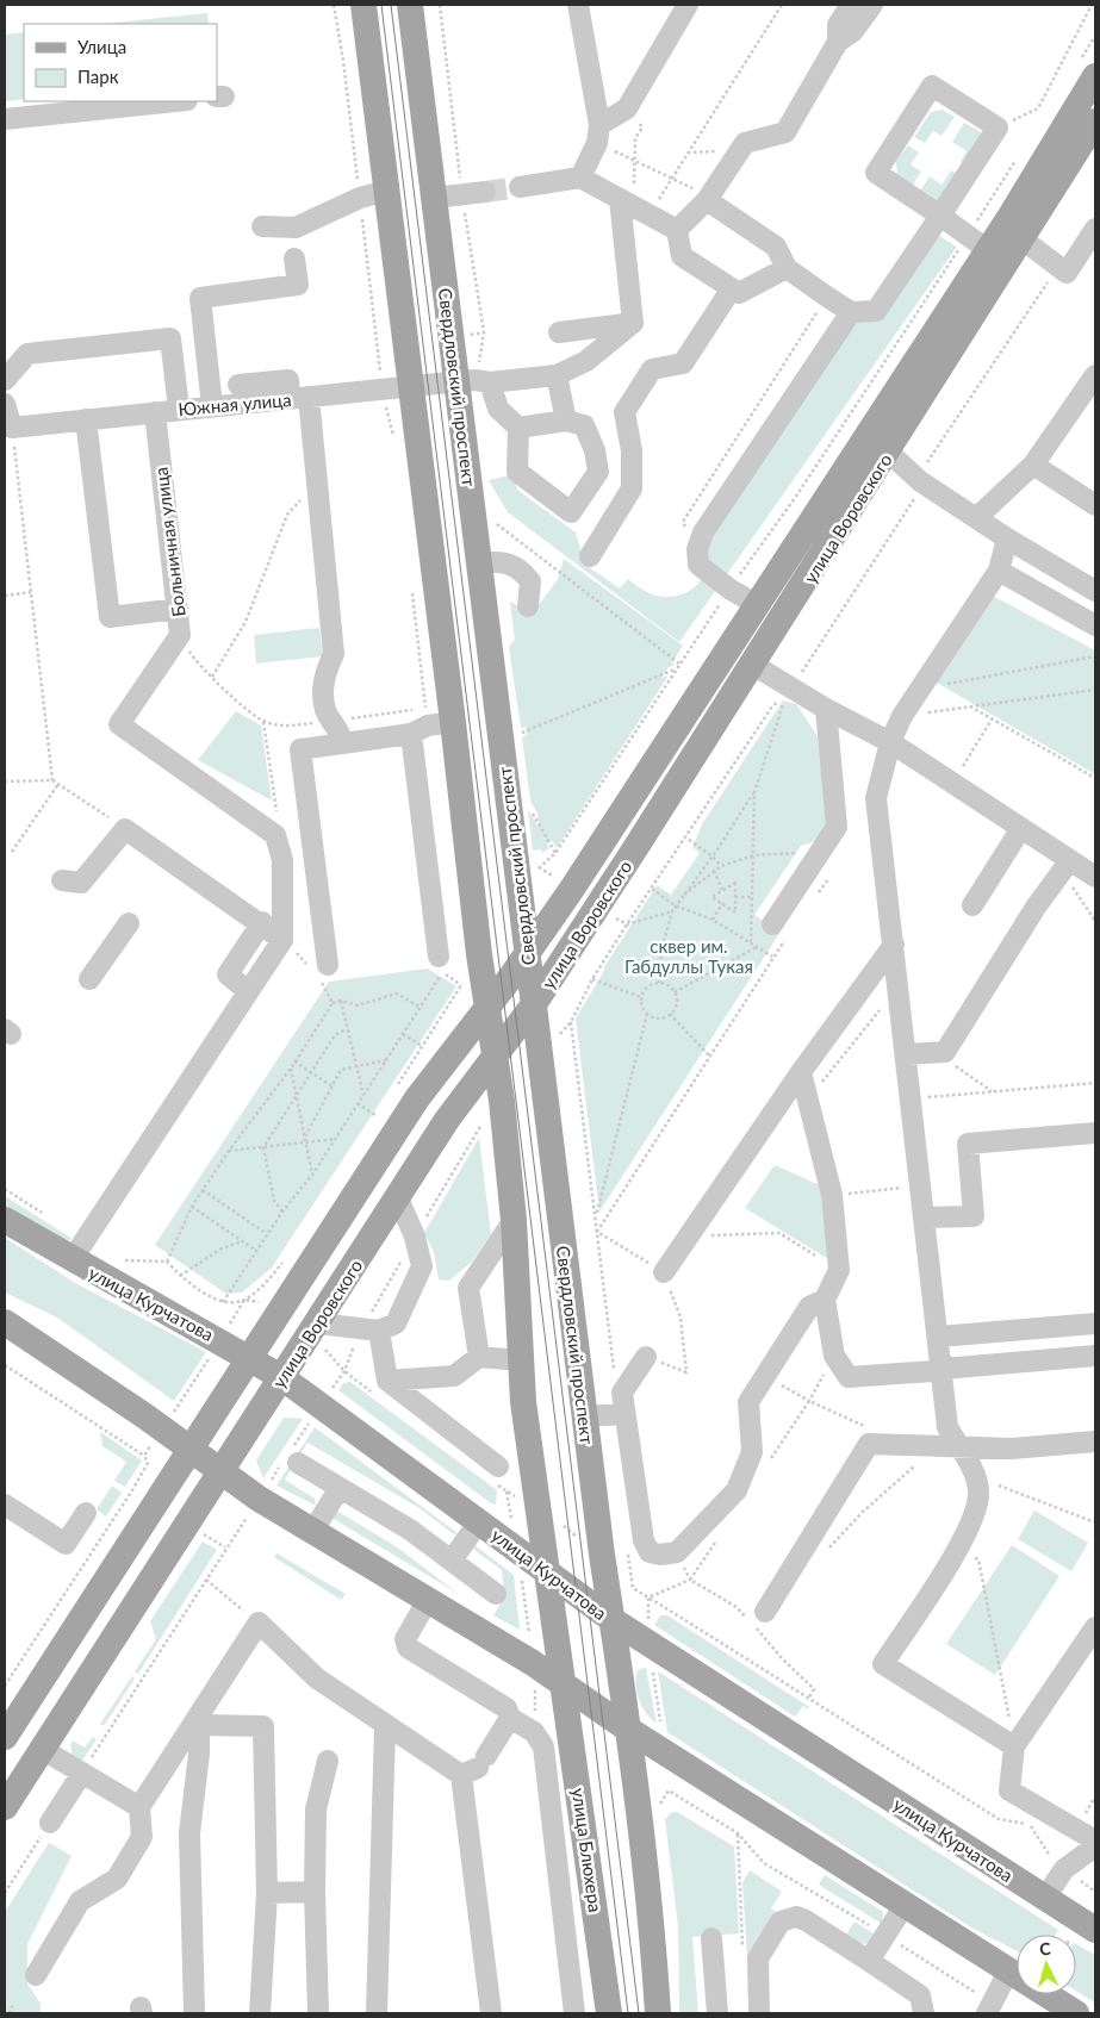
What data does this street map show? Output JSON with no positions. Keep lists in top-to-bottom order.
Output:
{
  "streets": {
    "main road": [
      "Свердловский проспект",
      "улица Воровского",
      "улица Курчатова",
      "улица Блюхера"
    ],
    "street": ["Южная улица", "Больничная улица"]
  },
  "crossings": [
    ["Свердловский проспект", "Южная улица"],
    ["Свердловский проспект", "улица Воровского"],
    ["Свердловский проспект", "улица Курчатова"],
    ["Южная улица", "Больничная улица"],
    ["улица Воровского", "улица Курчатова"]
  ],
  "parks": ["сквер им. Габдуллы Тукая"],
  "legend": ["Улица", "Парк"],
  "north": "top"
}
